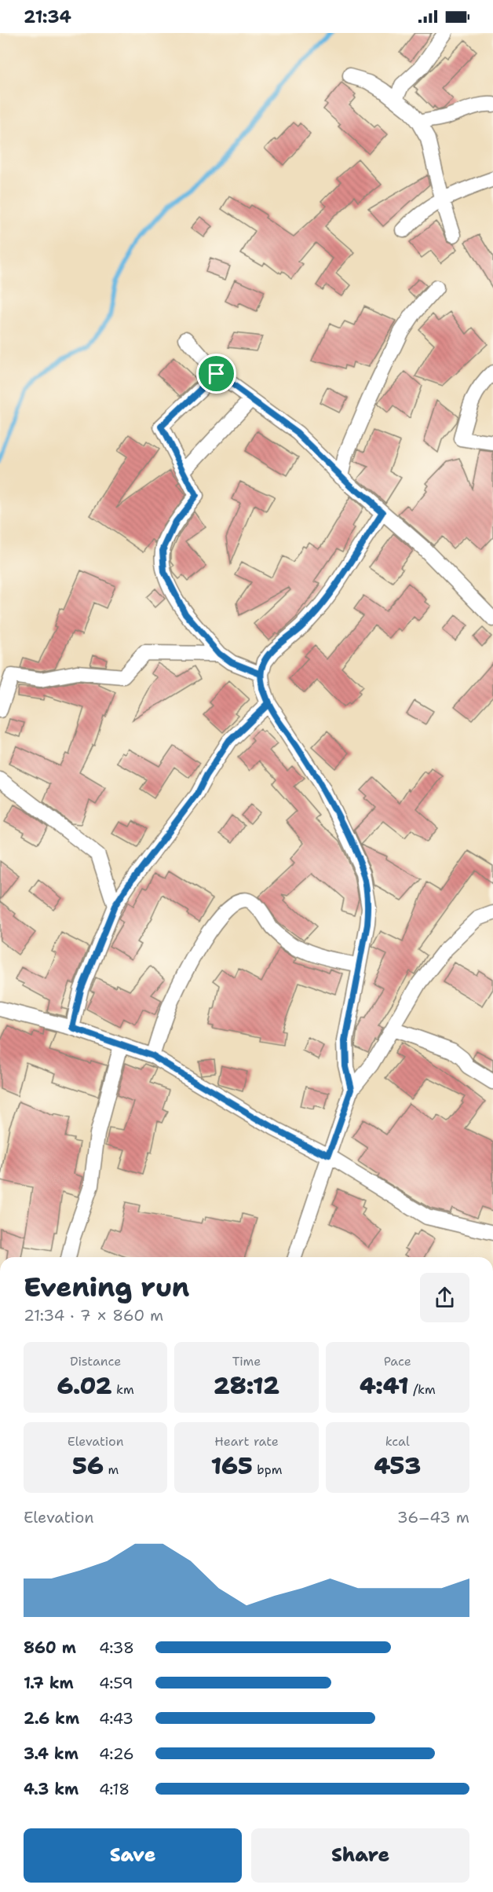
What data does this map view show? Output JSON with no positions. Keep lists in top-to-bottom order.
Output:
{
  "page": {
    "status": "21:34",
    "heading": ["Evening run", "21:34 · 7 × 860 m"],
    "stats": [
      ["Distance", "6.02 km"],
      ["Time", "28:12"],
      ["Pace", "4:41 /km"],
      ["Elevation", "56 m"],
      ["Heart rate", "165 bpm"],
      ["kcal", "453"]
    ],
    "chart": ["Elevation", "36–43 m"],
    "list": [
      {
        "name": "860 m",
        "note": "4:38"
      },
      {
        "name": "1.7 km",
        "note": "4:59"
      },
      {
        "name": "2.6 km",
        "note": "4:43"
      },
      {
        "name": "3.4 km",
        "note": "4:26"
      },
      {
        "name": "4.3 km",
        "note": "4:18"
      }
    ],
    "buttons": ["Save", "Share"]
  }
}
